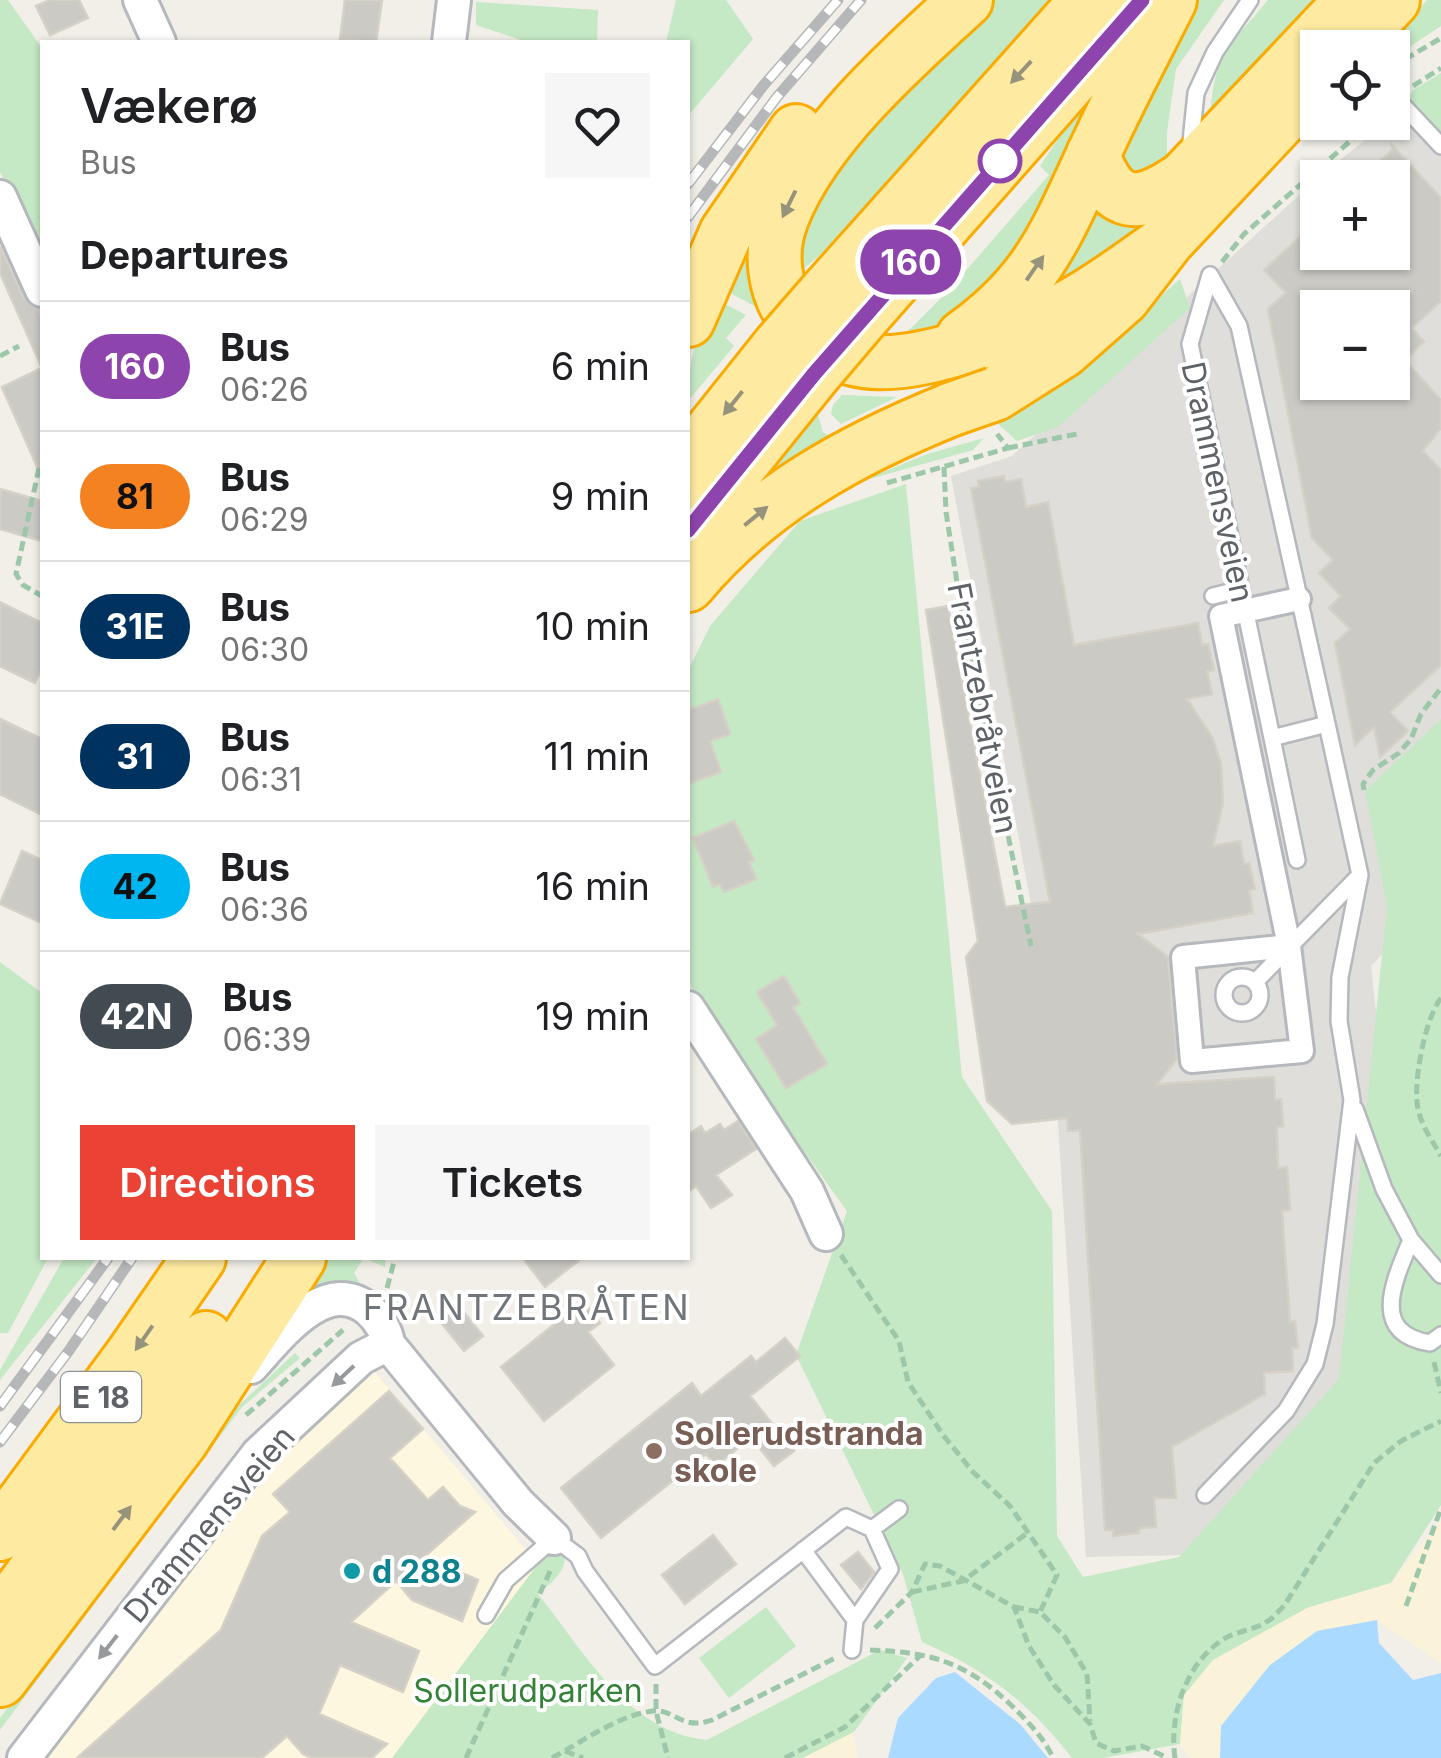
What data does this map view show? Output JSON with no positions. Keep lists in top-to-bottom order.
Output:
{
  "streets": {
    "highway": ["E 18"],
    "street": ["Drammensveien"],
    "path": ["Frantzebråtveien"]
  },
  "districts": ["FRANTZEBRÅTEN"],
  "parks": ["Sollerudparken"],
  "places": ["Sollerudstranda skole", "d 288"],
  "lines": ["bus line 160"],
  "page": {
    "on_map": "160",
    "map_buttons": ["+", "−"],
    "heading": [
      ["Vækerø", "Bus"],
      "Departures"
    ],
    "list": [
      {
        "mark": "160",
        "name": "Bus",
        "note": "06:26",
        "value": "6 min"
      },
      {
        "mark": "81",
        "name": "Bus",
        "note": "06:29",
        "value": "9 min"
      },
      {
        "mark": "31E",
        "name": "Bus",
        "note": "06:30",
        "value": "10 min"
      },
      {
        "mark": "31",
        "name": "Bus",
        "note": "06:31",
        "value": "11 min"
      },
      {
        "mark": "42",
        "name": "Bus",
        "note": "06:36",
        "value": "16 min"
      },
      {
        "mark": "42N",
        "name": "Bus",
        "note": "06:39",
        "value": "19 min"
      }
    ],
    "buttons": ["Directions", "Tickets"]
  }
}
